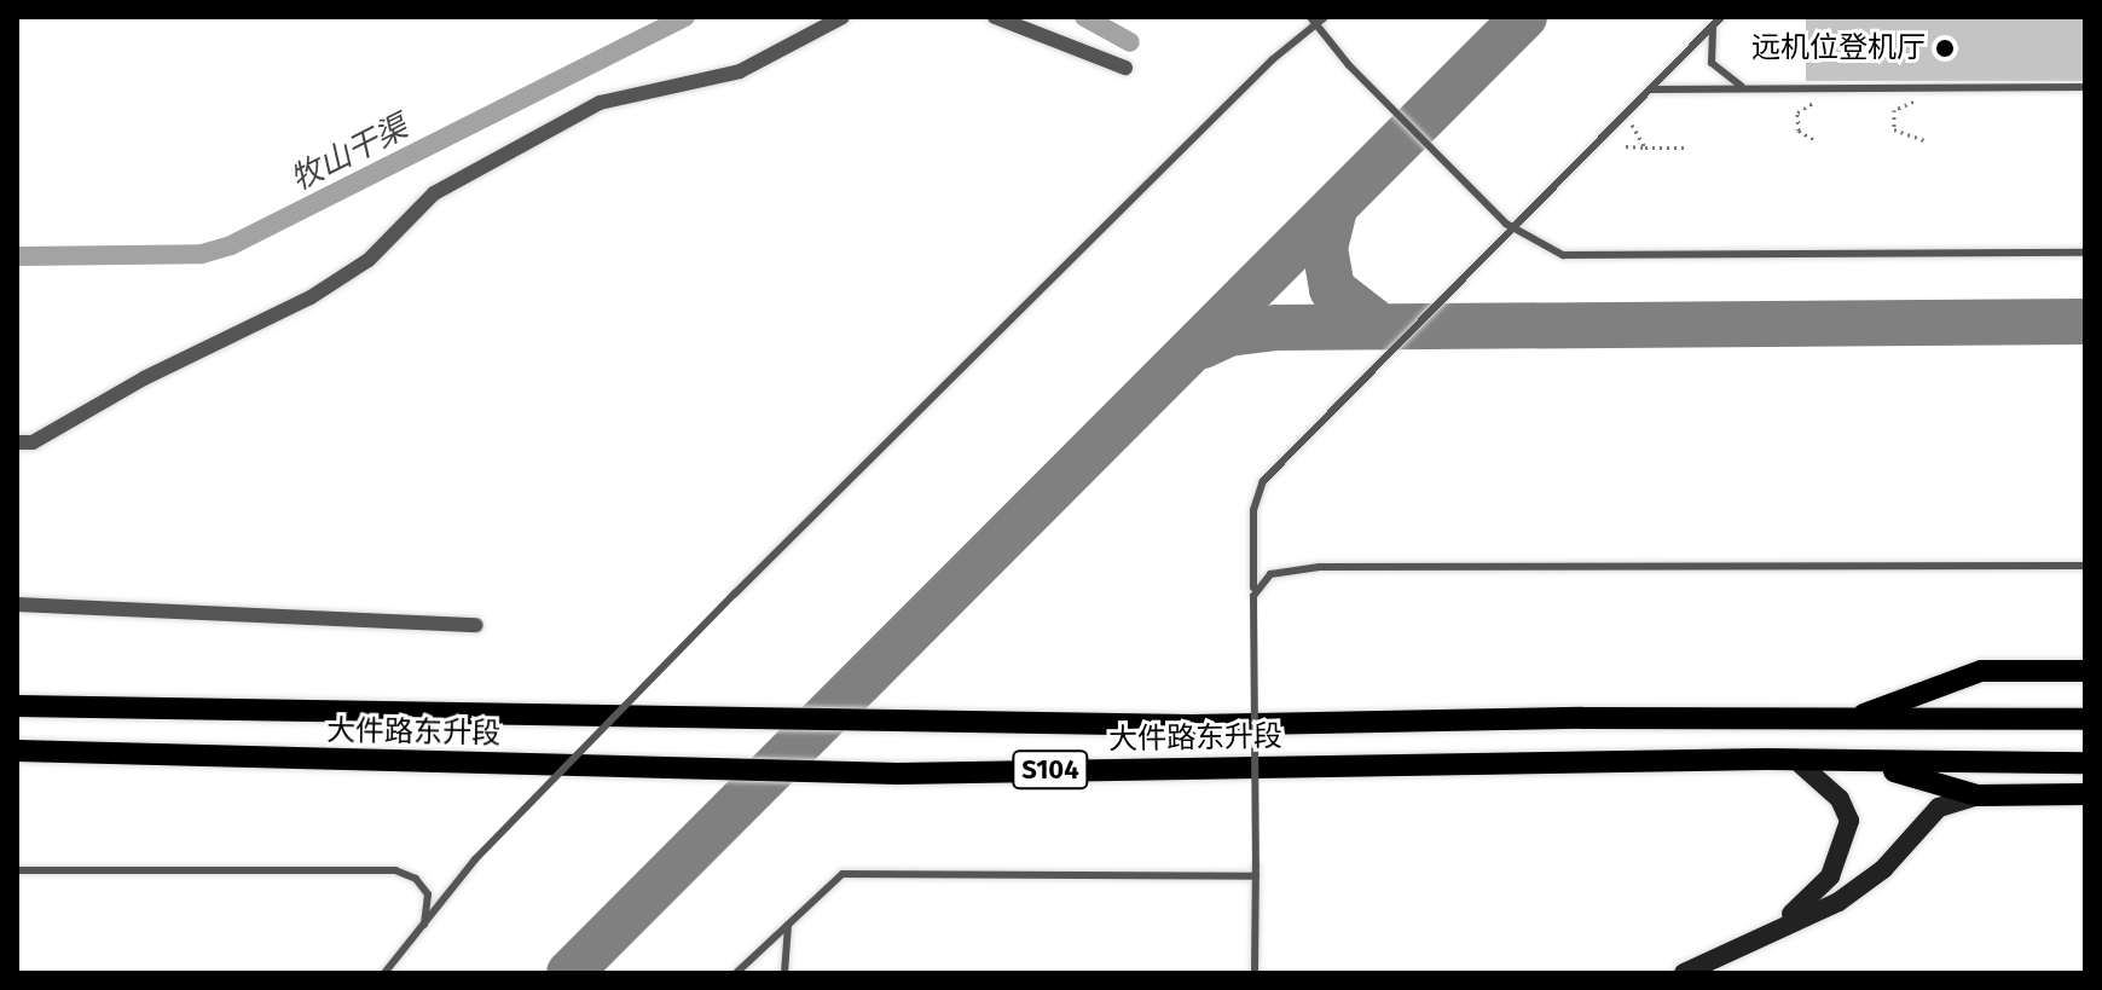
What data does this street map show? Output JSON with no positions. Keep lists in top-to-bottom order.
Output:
{
  "streets": {
    "main road": ["大件路东升段", "S104"]
  },
  "water": ["牧山干渠"],
  "places": ["远机位登机厅"]
}
